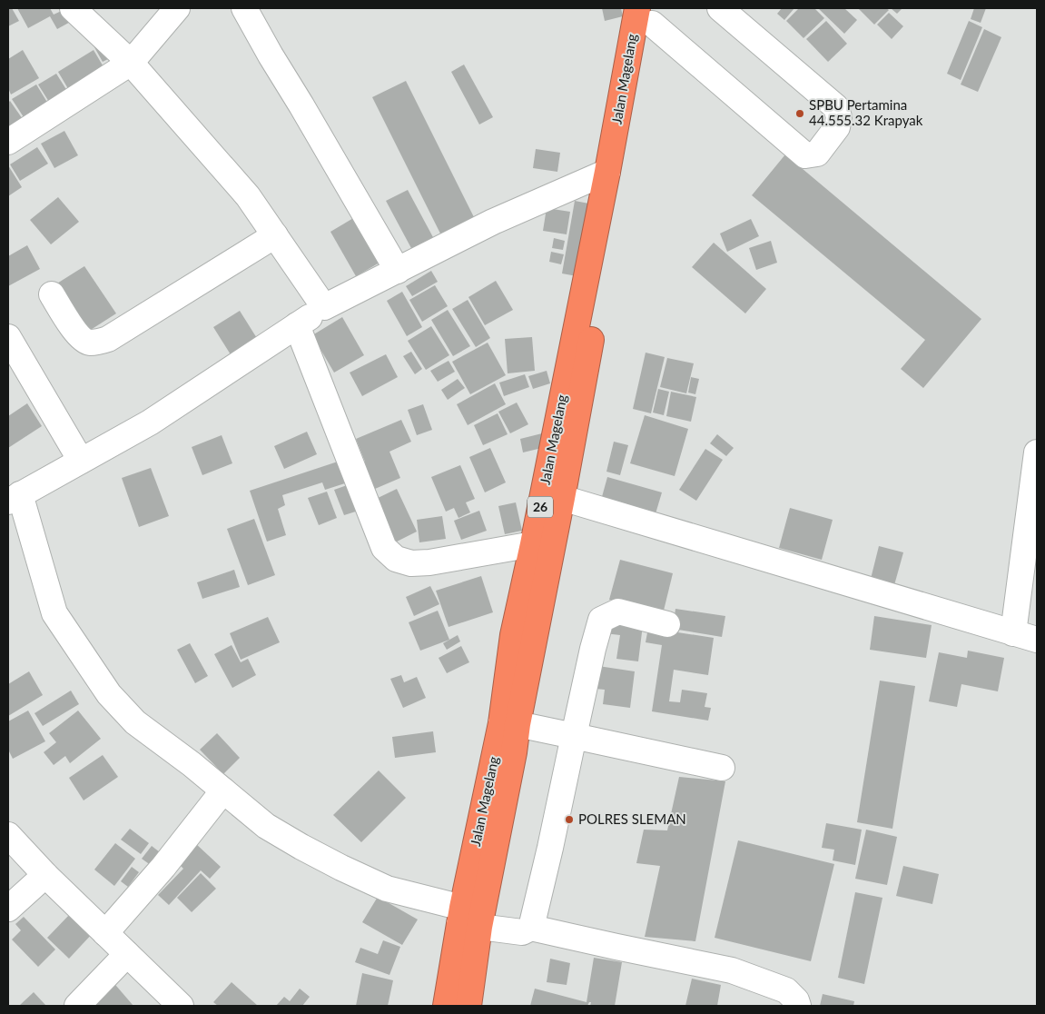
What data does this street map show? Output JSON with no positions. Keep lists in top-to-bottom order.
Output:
{
  "streets": {
    "highway": ["Jalan Magelang", "26"]
  },
  "places": ["SPBU Pertamina 44.555.32 Krapyak", "POLRES SLEMAN"]
}
